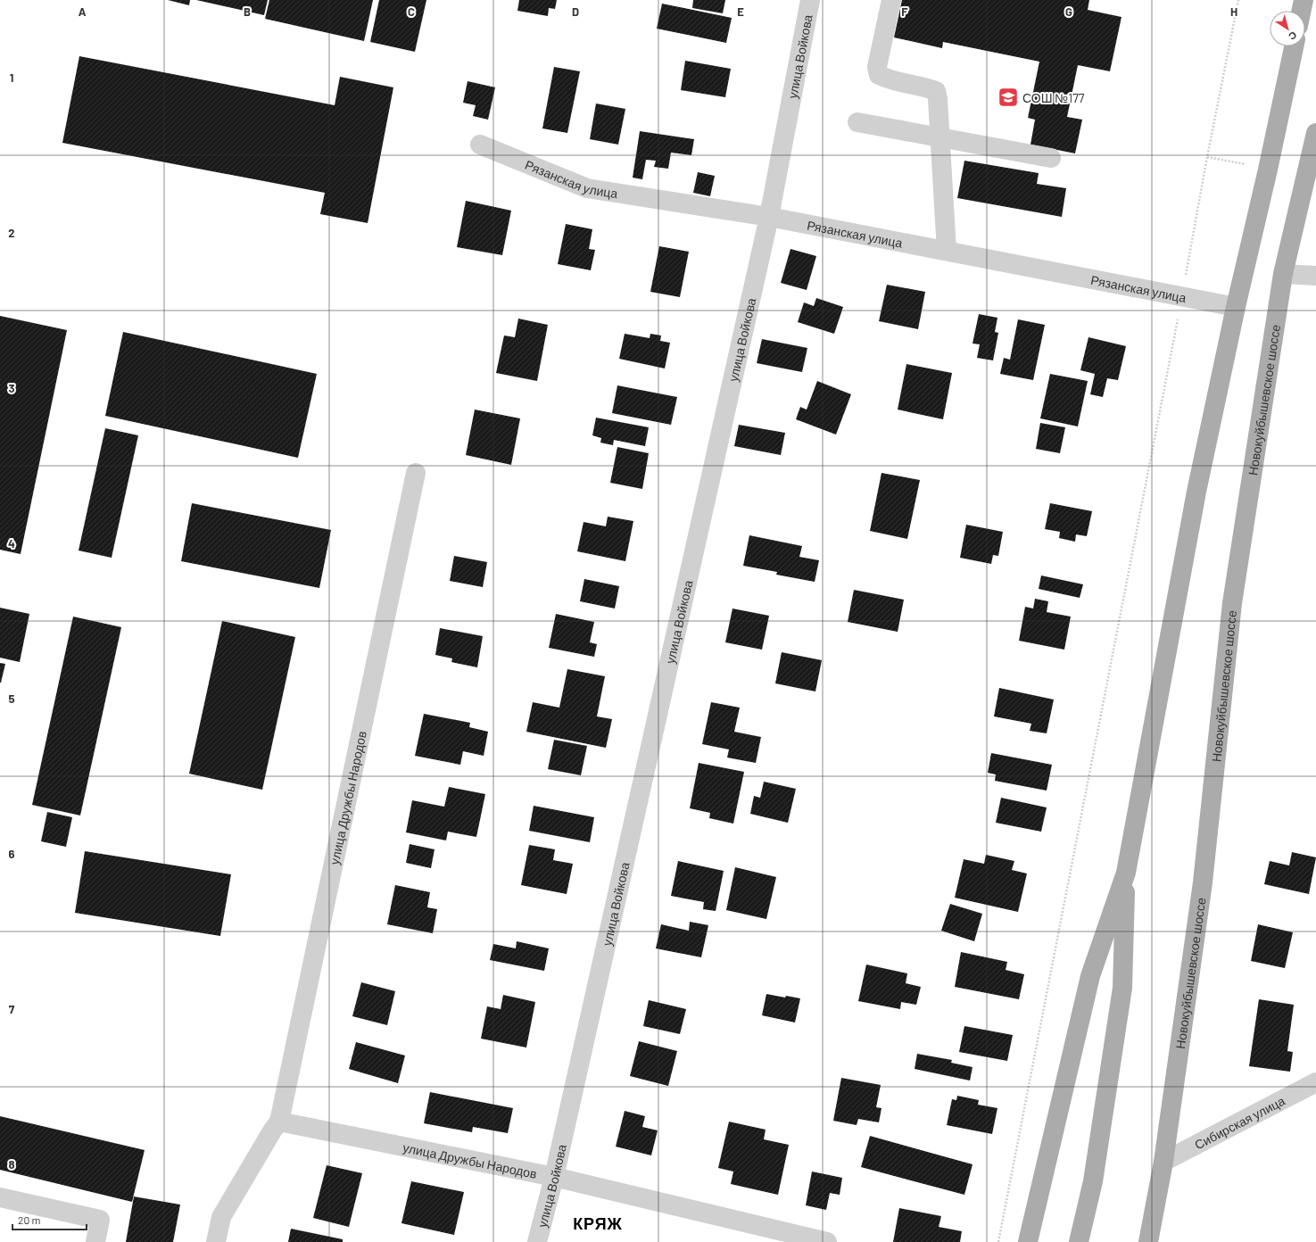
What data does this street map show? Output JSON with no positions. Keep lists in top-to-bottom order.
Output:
{
  "streets": {
    "main road": ["Новокуйбышевское шоссе"],
    "street": [
      "улица Войкова",
      "Рязанская улица",
      "улица Дружбы Народов",
      "Сибирская улица"
    ]
  },
  "crossings": [
    ["улица Войкова", "Рязанская улица"],
    ["улица Войкова", "улица Дружбы Народов"],
    ["Новокуйбышевское шоссе", "Сибирская улица"]
  ],
  "districts": ["КРЯЖ"],
  "places": {
    "school or university": ["СОШ №177"]
  },
  "scale_bar": "20 m",
  "north": "bottom right",
  "grid": {
    "columns": [
      "A",
      "B",
      "C",
      "D",
      "E",
      "F",
      "G",
      "H"
    ],
    "rows": [
      "1",
      "2",
      "3",
      "4",
      "5",
      "6",
      "7",
      "8"
    ]
  }
}
